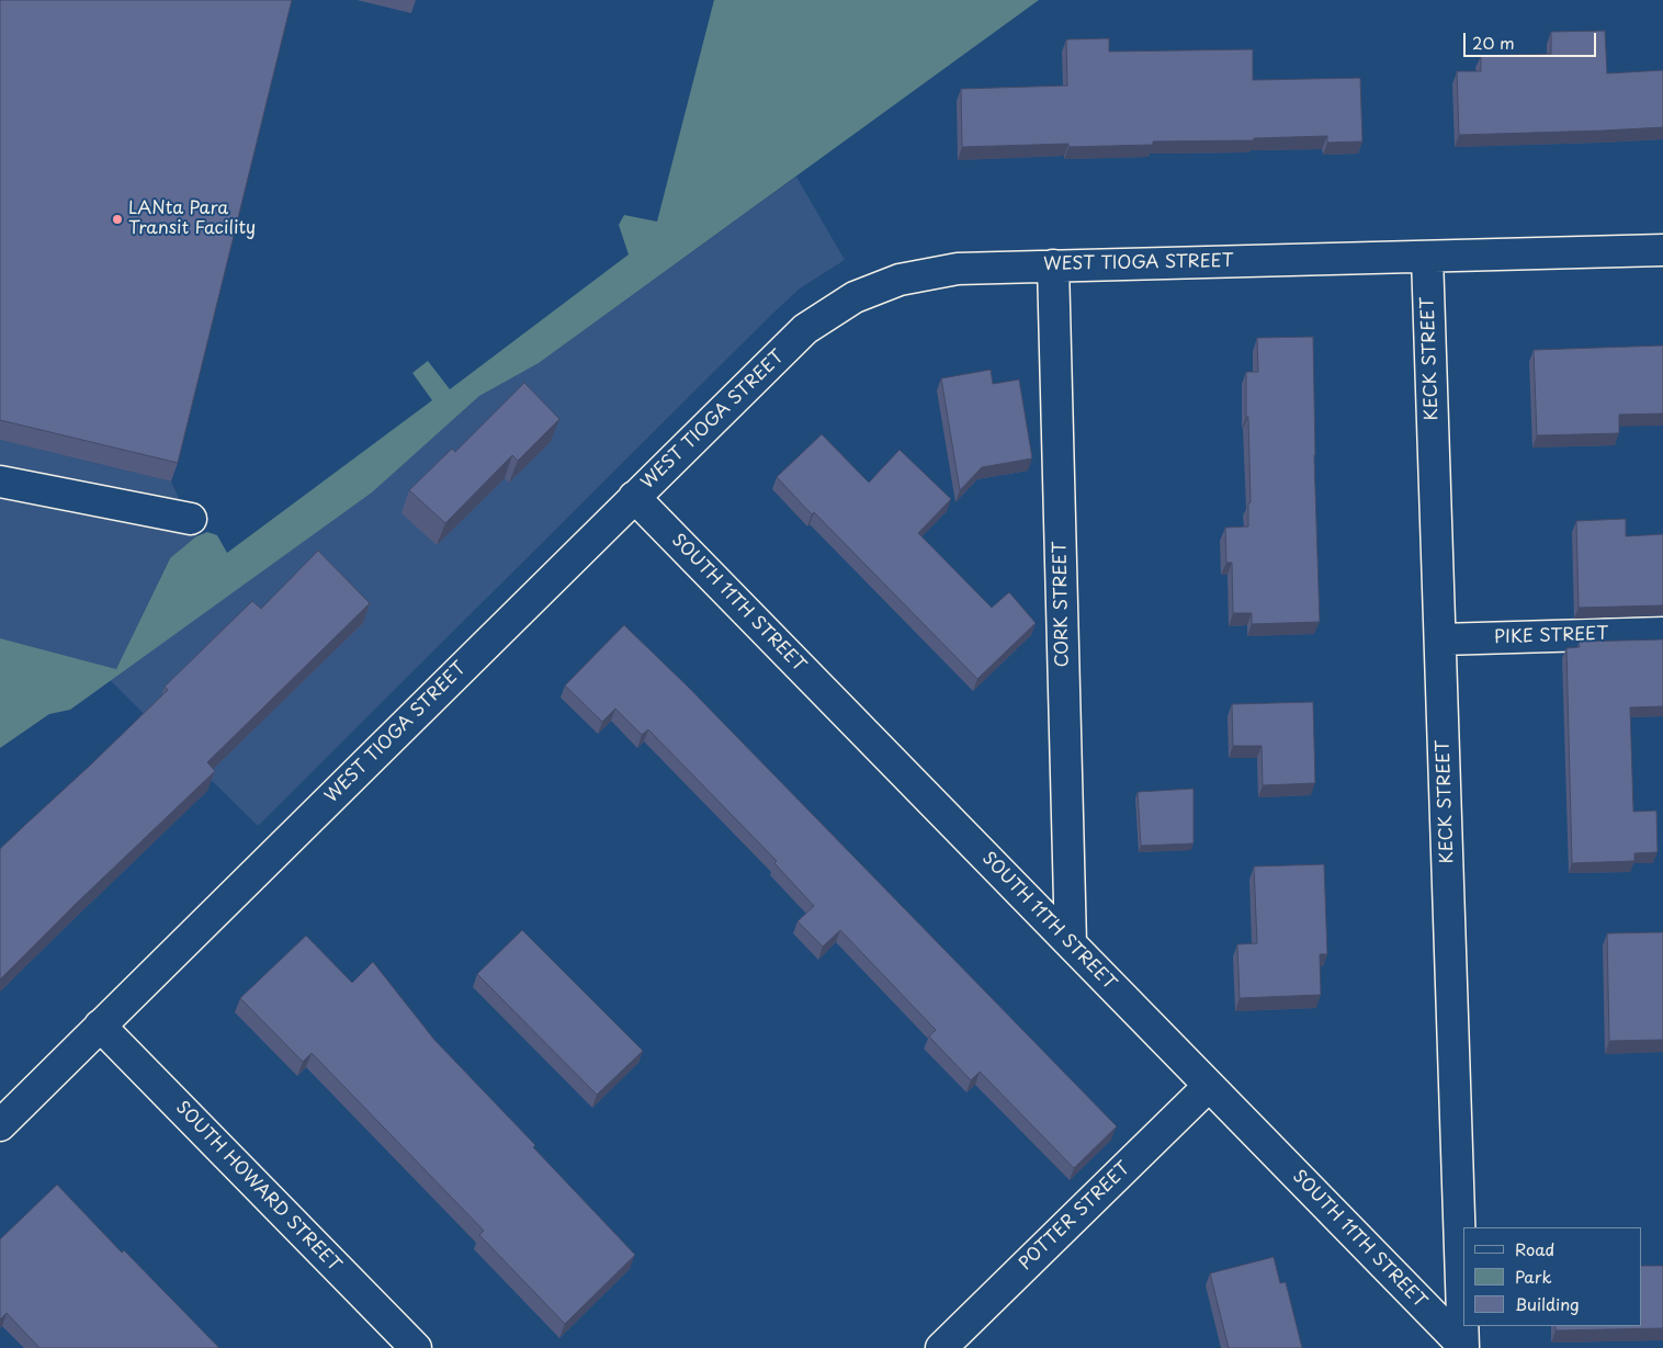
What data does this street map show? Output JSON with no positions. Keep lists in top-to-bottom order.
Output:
{
  "streets": {
    "street": [
      "WEST TIOGA STREET",
      "KECK STREET",
      "SOUTH 11TH STREET",
      "CORK STREET",
      "PIKE STREET",
      "SOUTH HOWARD STREET",
      "POTTER STREET"
    ]
  },
  "crossings": [
    ["WEST TIOGA STREET", "KECK STREET"],
    ["WEST TIOGA STREET", "SOUTH 11TH STREET"],
    ["WEST TIOGA STREET", "CORK STREET"],
    ["WEST TIOGA STREET", "SOUTH HOWARD STREET"],
    ["KECK STREET", "SOUTH 11TH STREET"],
    ["KECK STREET", "PIKE STREET"],
    ["SOUTH 11TH STREET", "CORK STREET"],
    ["SOUTH 11TH STREET", "POTTER STREET"]
  ],
  "places": ["LANta Para Transit Facility"],
  "legend": ["Road", "Park", "Building"],
  "scale_bar": "20 m"
}
